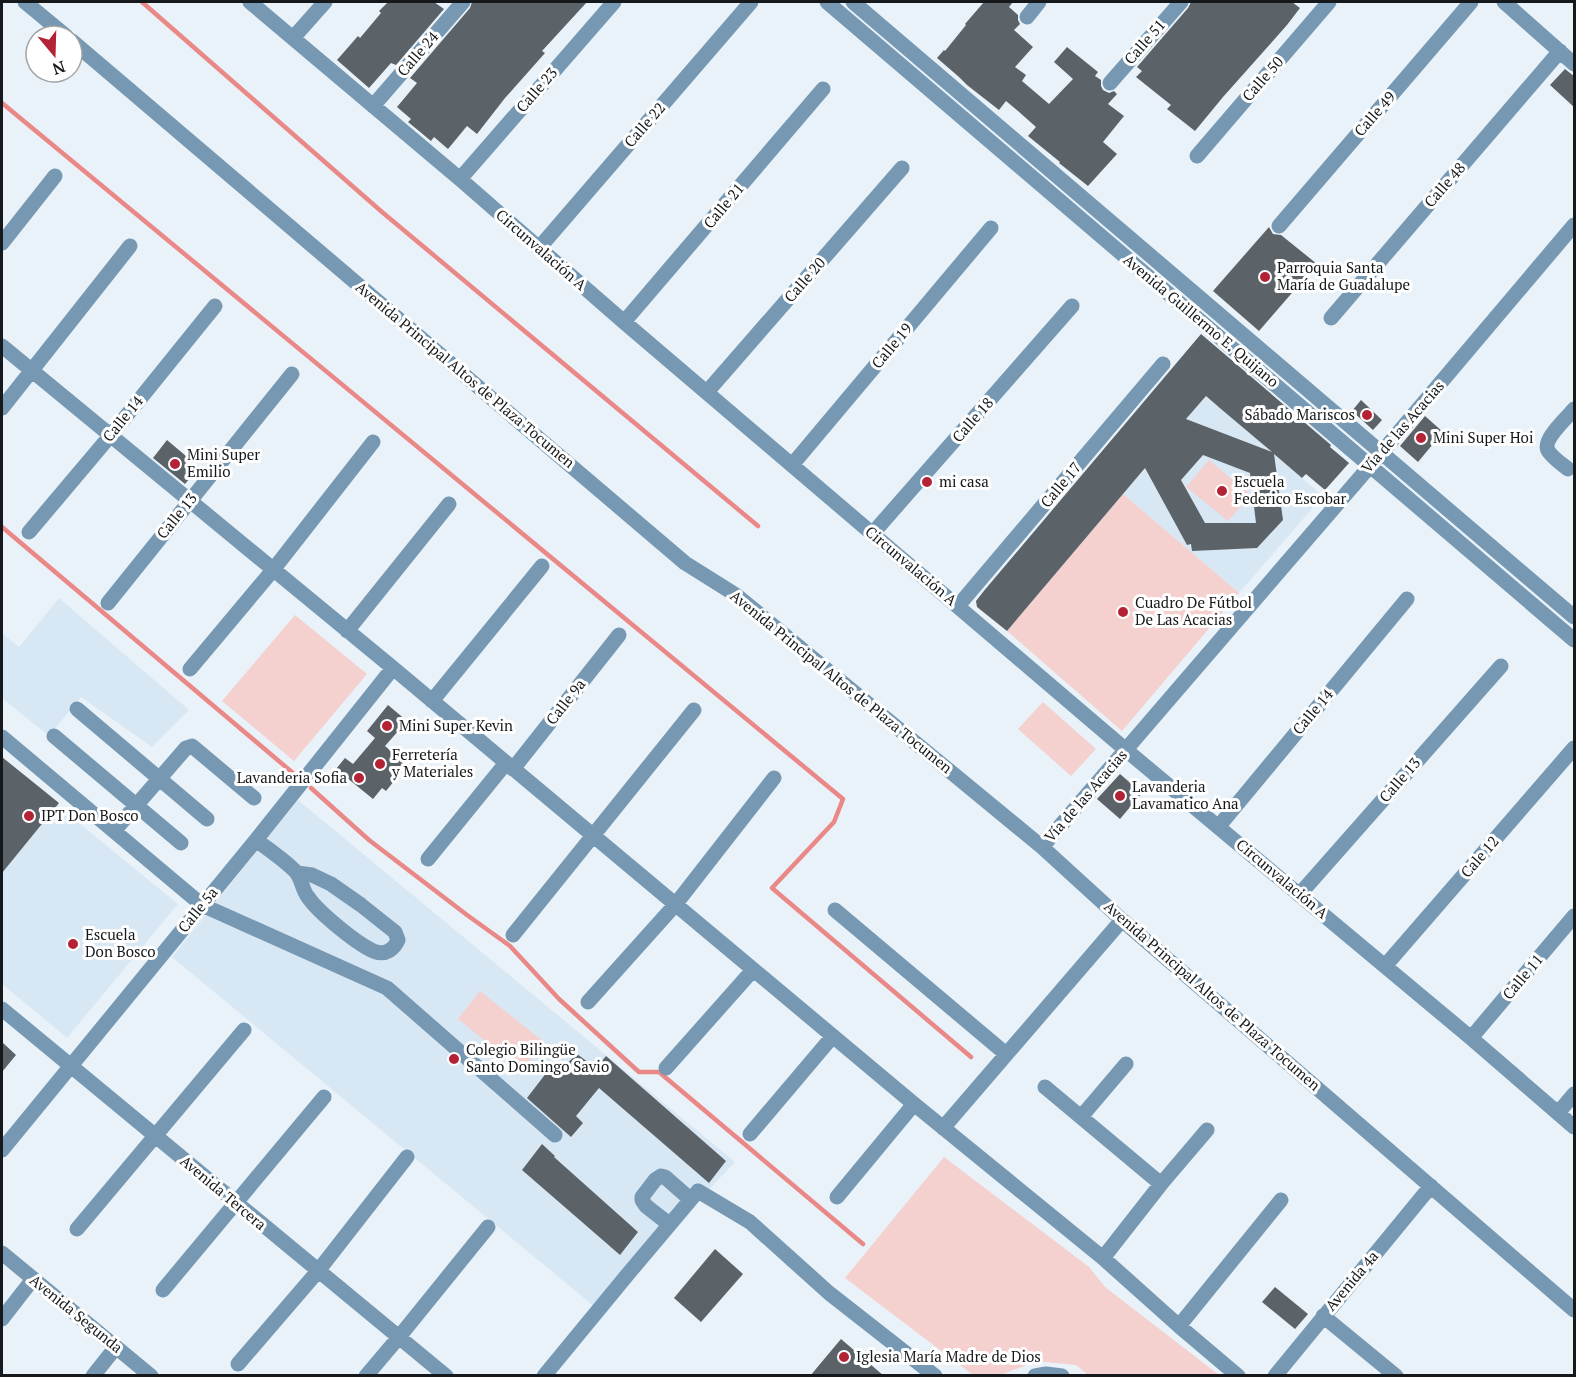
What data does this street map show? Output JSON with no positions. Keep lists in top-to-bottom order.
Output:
{
  "streets": {
    "street": [
      "Calle 51",
      "Calle 24",
      "Calle 50",
      "Calle 23",
      "Calle 49",
      "Calle 22",
      "Calle 48",
      "Calle 21",
      "Circunvalación A",
      "Calle 20",
      "Avenida Guillermo E. Quijano",
      "Calle 19",
      "Avenida Principal Altos de Plaza Tocumen",
      "Calle 14",
      "Calle 18",
      "Vía de las Acacias",
      "Calle 17",
      "Calle 13",
      "Calle 9a",
      "Cale 12",
      "Calle 5a",
      "Calle 11",
      "Avenida Tercera",
      "Avenida 4a",
      "Avenida Segunda"
    ]
  },
  "crossings": [
    ["Calle 24", "Circunvalación A"],
    ["Calle 23", "Circunvalación A"],
    ["Calle 22", "Circunvalación A"],
    ["Calle 21", "Circunvalación A"],
    ["Circunvalación A", "Calle 20"],
    ["Circunvalación A", "Calle 19"],
    ["Circunvalación A", "Calle 14"],
    ["Circunvalación A", "Calle 18"],
    ["Circunvalación A", "Vía de las Acacias"],
    ["Circunvalación A", "Calle 17"],
    ["Circunvalación A", "Calle 13"],
    ["Circunvalación A", "Cale 12"],
    ["Circunvalación A", "Calle 11"],
    ["Avenida Guillermo E. Quijano", "Vía de las Acacias"],
    ["Avenida Principal Altos de Plaza Tocumen", "Vía de las Acacias"],
    ["Avenida Principal Altos de Plaza Tocumen", "Avenida 4a"],
    ["Calle 5a", "Avenida Tercera"]
  ],
  "places": [
    "Parroquia Santa María de Guadalupe",
    "Sábado Mariscos",
    "Mini Super Hoi",
    "Mini Super Emilio",
    "mi casa",
    "Escuela Federico Escobar",
    "Cuadro De Fútbol De Las Acacias",
    "Mini Super Kevin",
    "Ferretería y Materiales",
    "Lavanderia Sofia",
    "Lavanderia Lavamatico Ana",
    "IPT Don Bosco",
    "Escuela Don Bosco",
    "Colegio Bilingüe Santo Domingo Savio",
    "Iglesia María Madre de Dios"
  ],
  "north": "bottom"
}
